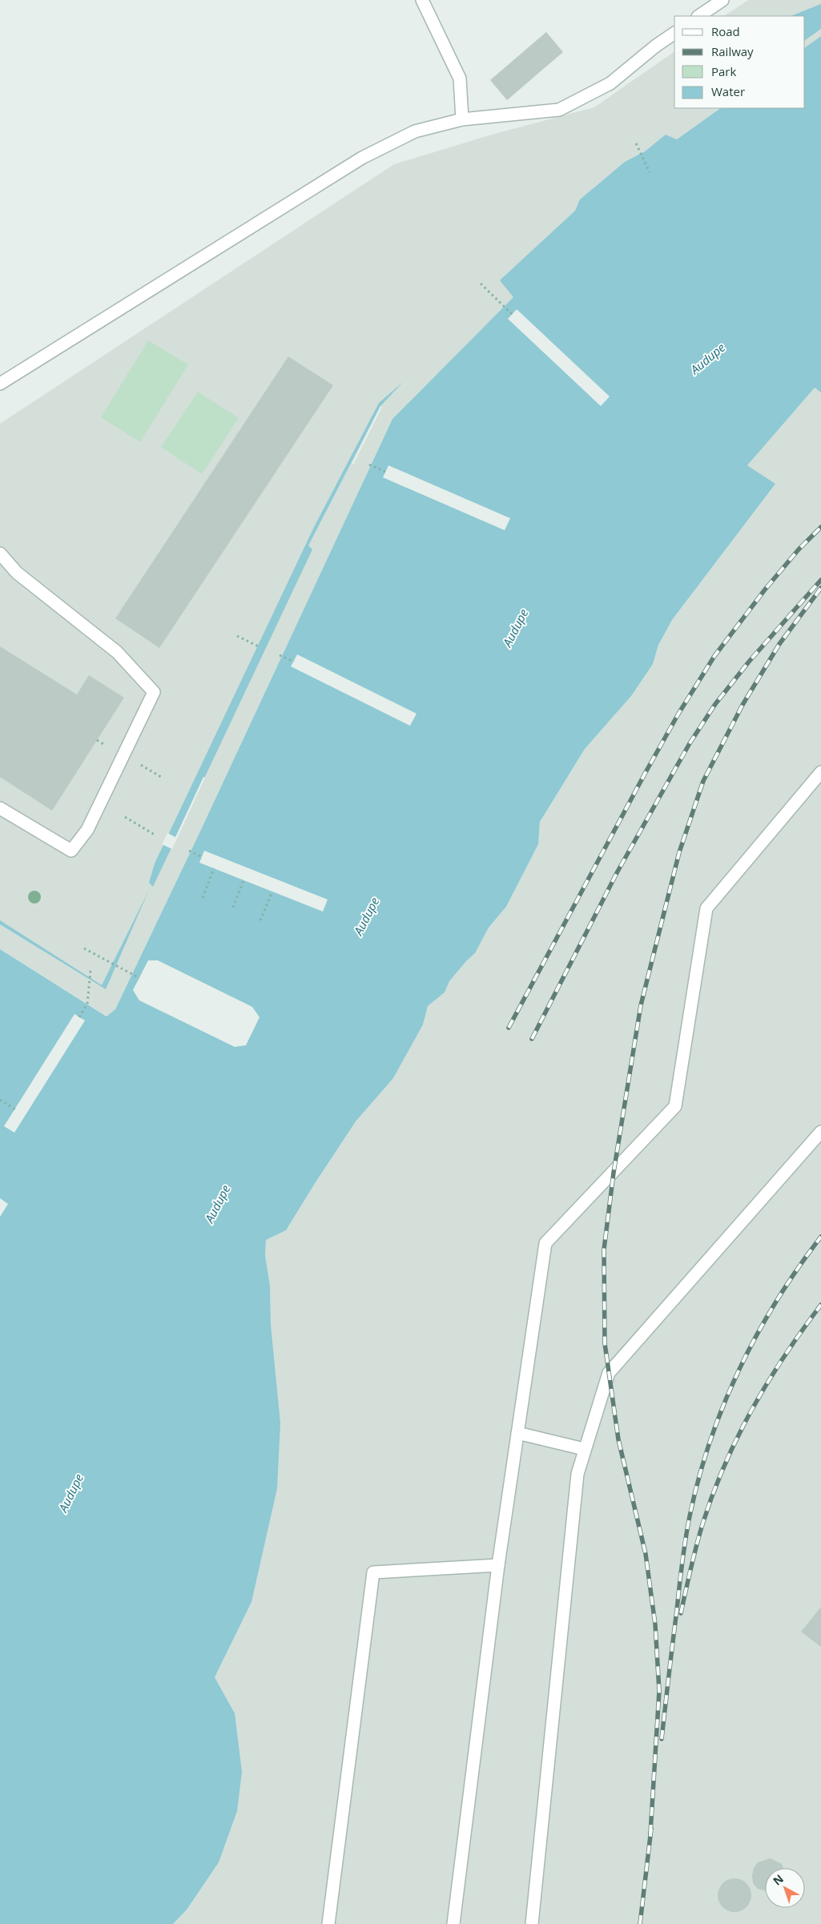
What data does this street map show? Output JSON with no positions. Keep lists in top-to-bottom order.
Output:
{
  "water": ["Audupe"],
  "legend": [
    "Road",
    "Railway",
    "Park",
    "Water"
  ],
  "north": "top left"
}
